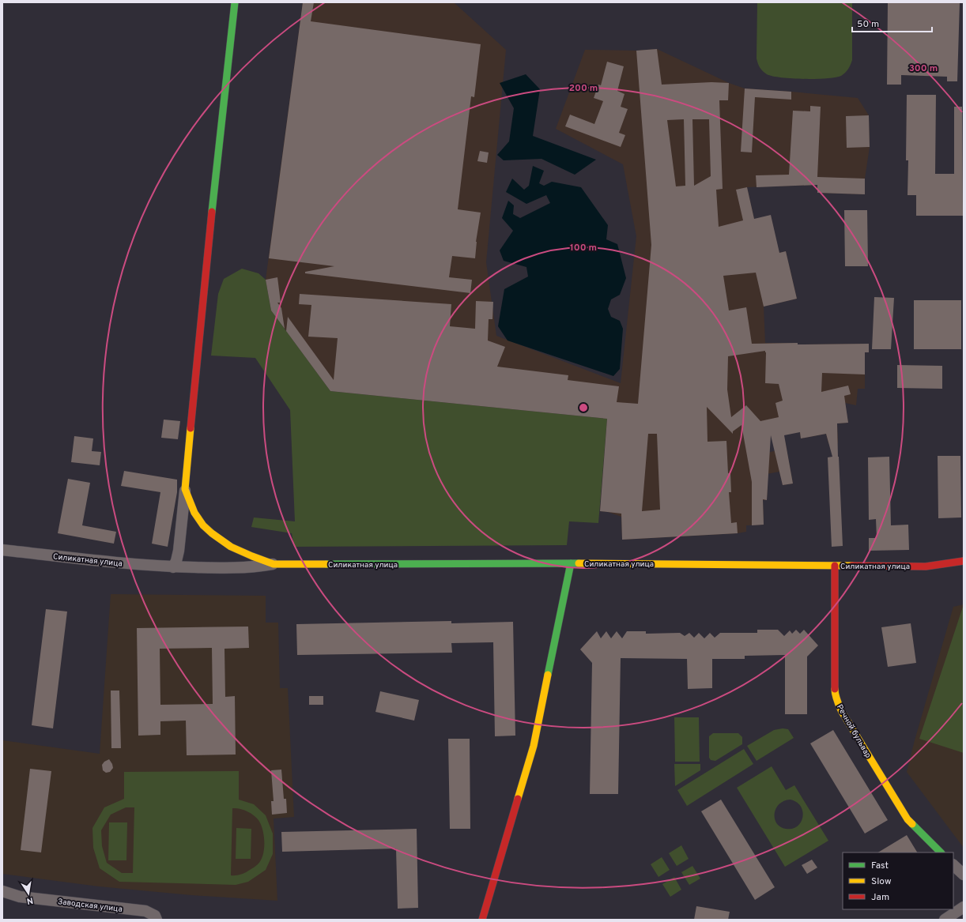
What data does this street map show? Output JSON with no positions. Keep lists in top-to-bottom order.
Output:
{
  "streets": {
    "street": ["Силикатная улица", "Речной бульвар", "Заводская улица"]
  },
  "crossings": [
    ["Силикатная улица", "Речной бульвар"]
  ],
  "legend": ["Fast", "Slow", "Jam"],
  "scale_bar": "50 m",
  "north": "bottom",
  "rings": ["300 m", "200 m", "100 m"]
}
